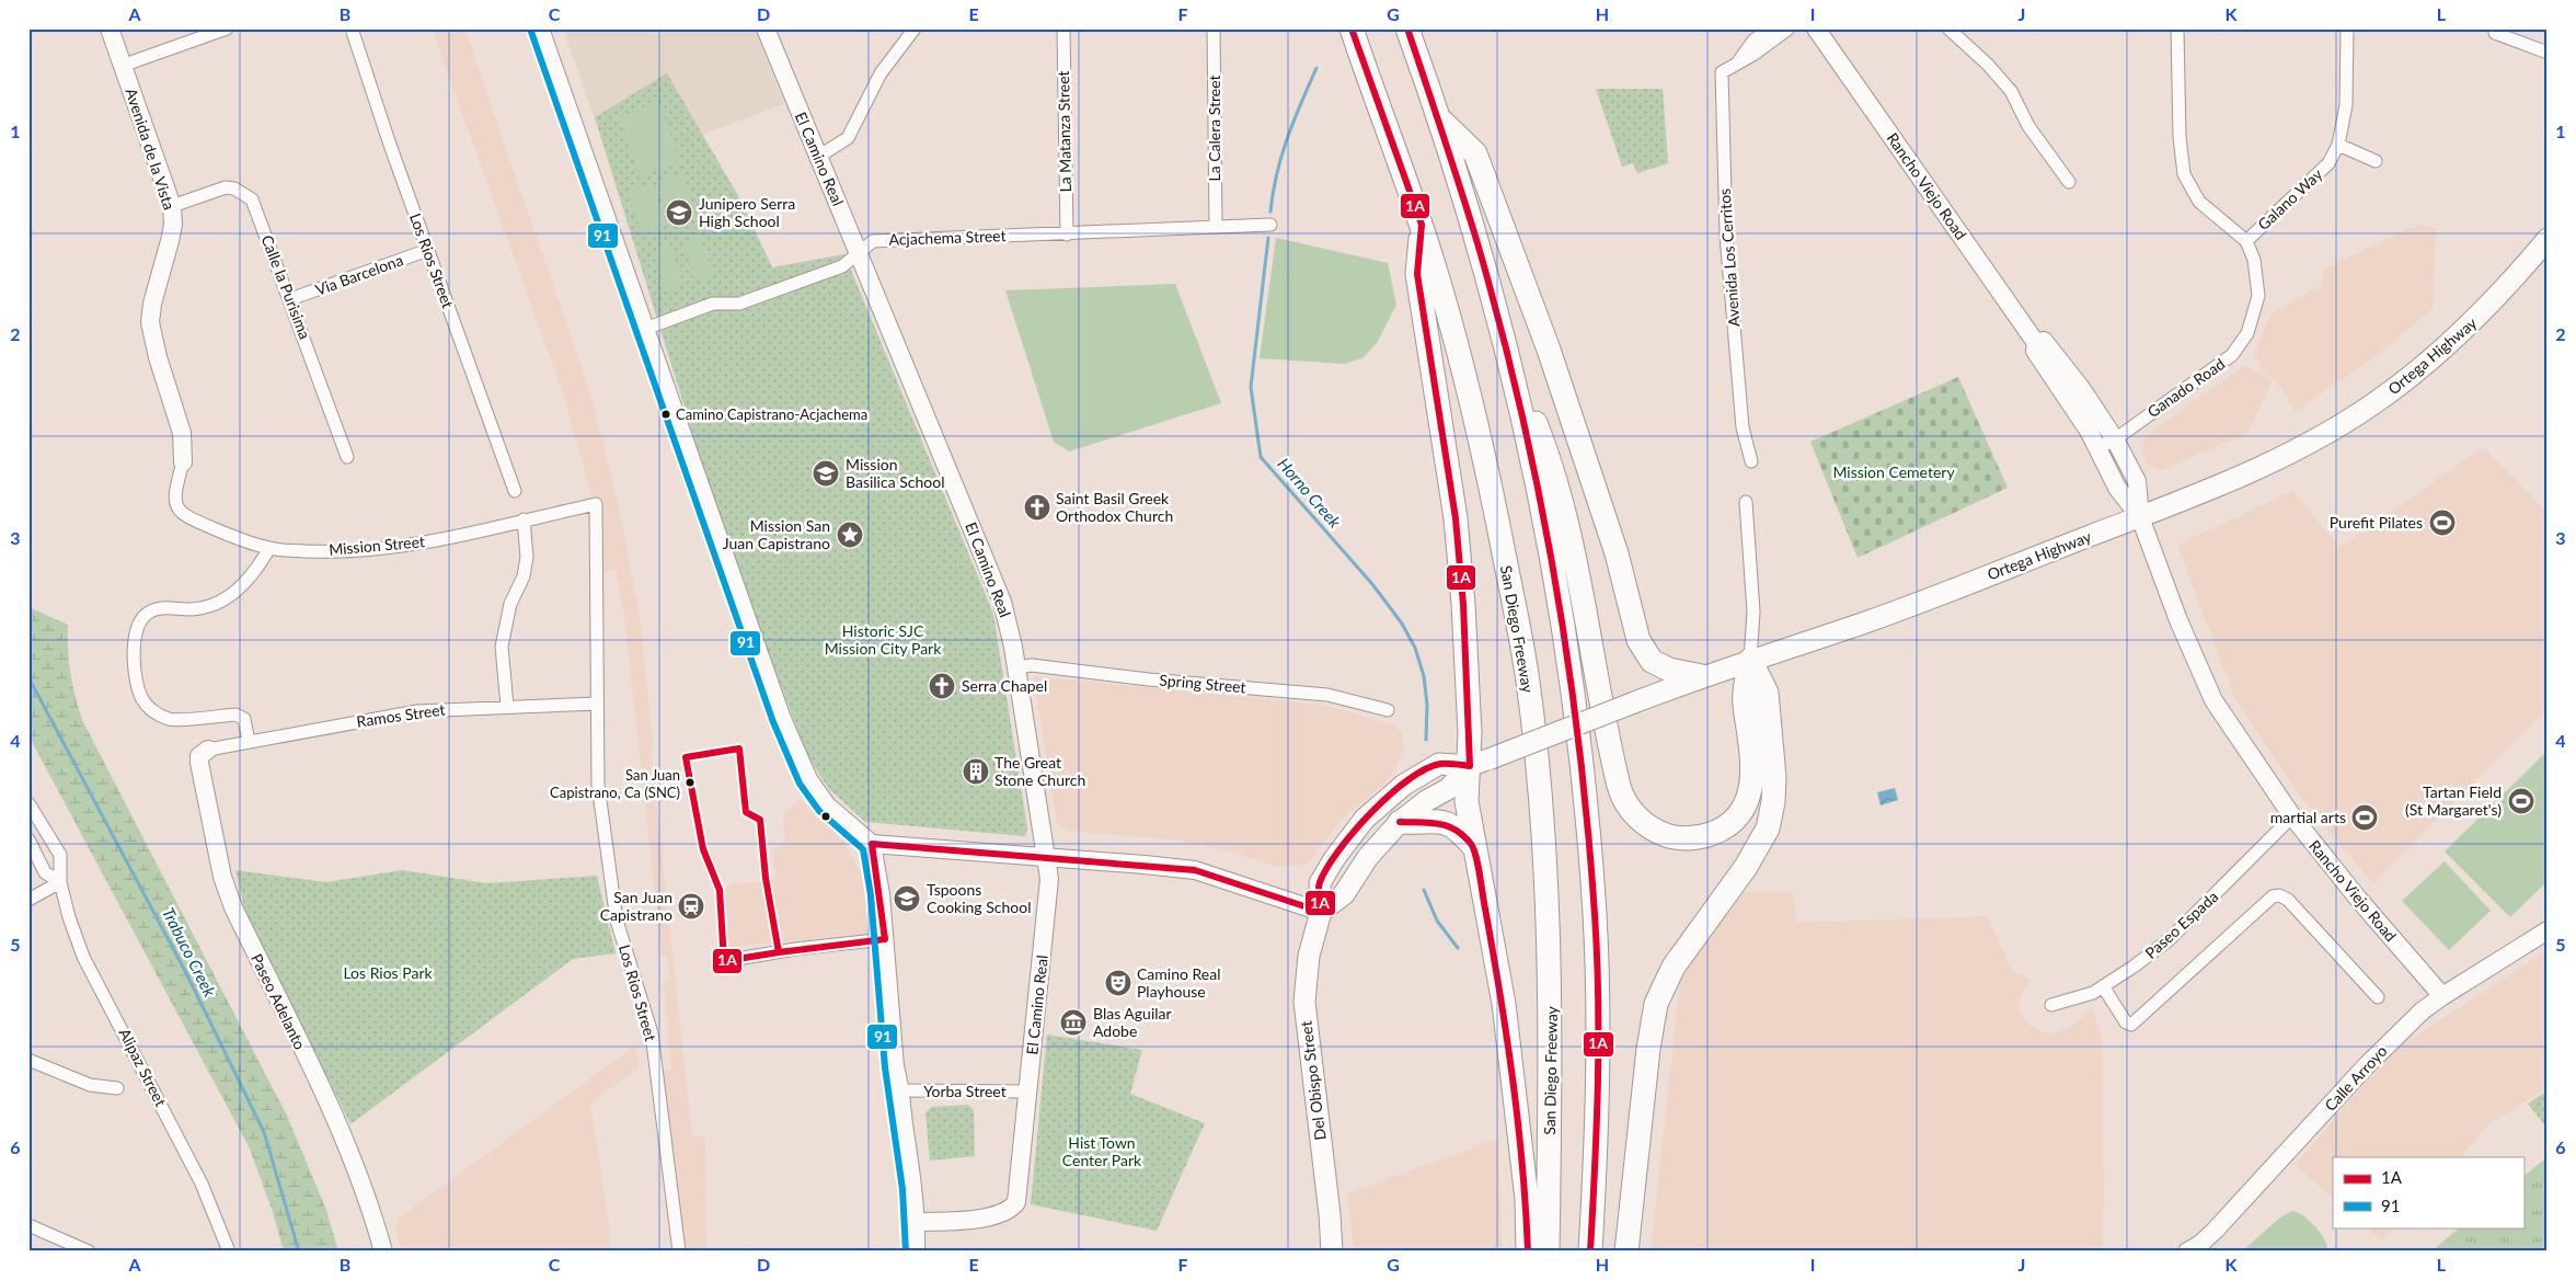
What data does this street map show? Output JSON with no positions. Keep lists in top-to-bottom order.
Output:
{
  "streets": {
    "highway": ["San Diego Freeway"],
    "main road": [
      "Avenida de la Vista",
      "El Camino Real",
      "Rancho Viejo Road",
      "Ortega Highway",
      "Paseo Adelanto",
      "Calle Arroyo",
      "Del Obispo Street"
    ],
    "street": [
      "La Calera Street",
      "La Matanza Street",
      "Galano Way",
      "Acjachema Street",
      "Avenida Los Cerritos",
      "Los Rios Street",
      "Via Barcelona",
      "Calle la Purisima",
      "Ganado Road",
      "Mission Street",
      "Spring Street",
      "Ramos Street",
      "Paseo Espada",
      "Alipaz Street",
      "Yorba Street"
    ]
  },
  "crossings": [
    ["La Calera Street", "Acjachema Street"],
    ["La Matanza Street", "Acjachema Street"],
    ["Avenida de la Vista", "Calle la Purisima"],
    ["Avenida de la Vista", "Mission Street"],
    ["El Camino Real", "Acjachema Street"],
    ["El Camino Real", "Spring Street"],
    ["El Camino Real", "Yorba Street"],
    ["Rancho Viejo Road", "Ortega Highway"],
    ["Rancho Viejo Road", "Ganado Road"],
    ["Rancho Viejo Road", "Paseo Espada"],
    ["Rancho Viejo Road", "Calle Arroyo"],
    ["Galano Way", "Ganado Road"],
    ["Los Rios Street", "Via Barcelona"],
    ["Los Rios Street", "Mission Street"],
    ["Los Rios Street", "Ramos Street"],
    ["Via Barcelona", "Calle la Purisima"],
    ["Ortega Highway", "Del Obispo Street"],
    ["Ramos Street", "Paseo Adelanto"]
  ],
  "water": ["Horno Creek", "Trabuco Creek"],
  "parks": [
    "Mission Cemetery",
    "Historic SJC Mission City Park",
    "Los Rios Park",
    "Hist Town Center Park"
  ],
  "places": {
    "school or university": ["Junipero Serra High School", "Mission Basilica School", "Tspoons Cooking School"],
    "other": ["Camino Capistrano-Acjachema", "San Juan Capistrano, Ca (SNC)"],
    "church": ["Saint Basil Greek Orthodox Church", "Serra Chapel"],
    "sports": ["Purefit Pilates", "Tartan Field (St Margaret's)", "martial arts"],
    "place": ["Mission San Juan Capistrano"],
    "building": ["The Great Stone Church"],
    "station": ["San Juan Capistrano"],
    "theatre": ["Camino Real Playhouse"],
    "museum": ["Blas Aguilar Adobe"]
  },
  "lines": ["transit line 1A", "transit line 91"],
  "legend": ["1A", "91"],
  "grid": {
    "columns": [
      "A",
      "B",
      "C",
      "D",
      "E",
      "F",
      "G",
      "H",
      "I",
      "J",
      "K",
      "L"
    ],
    "rows": [
      "1",
      "2",
      "3",
      "4",
      "5",
      "6"
    ]
  }
}
